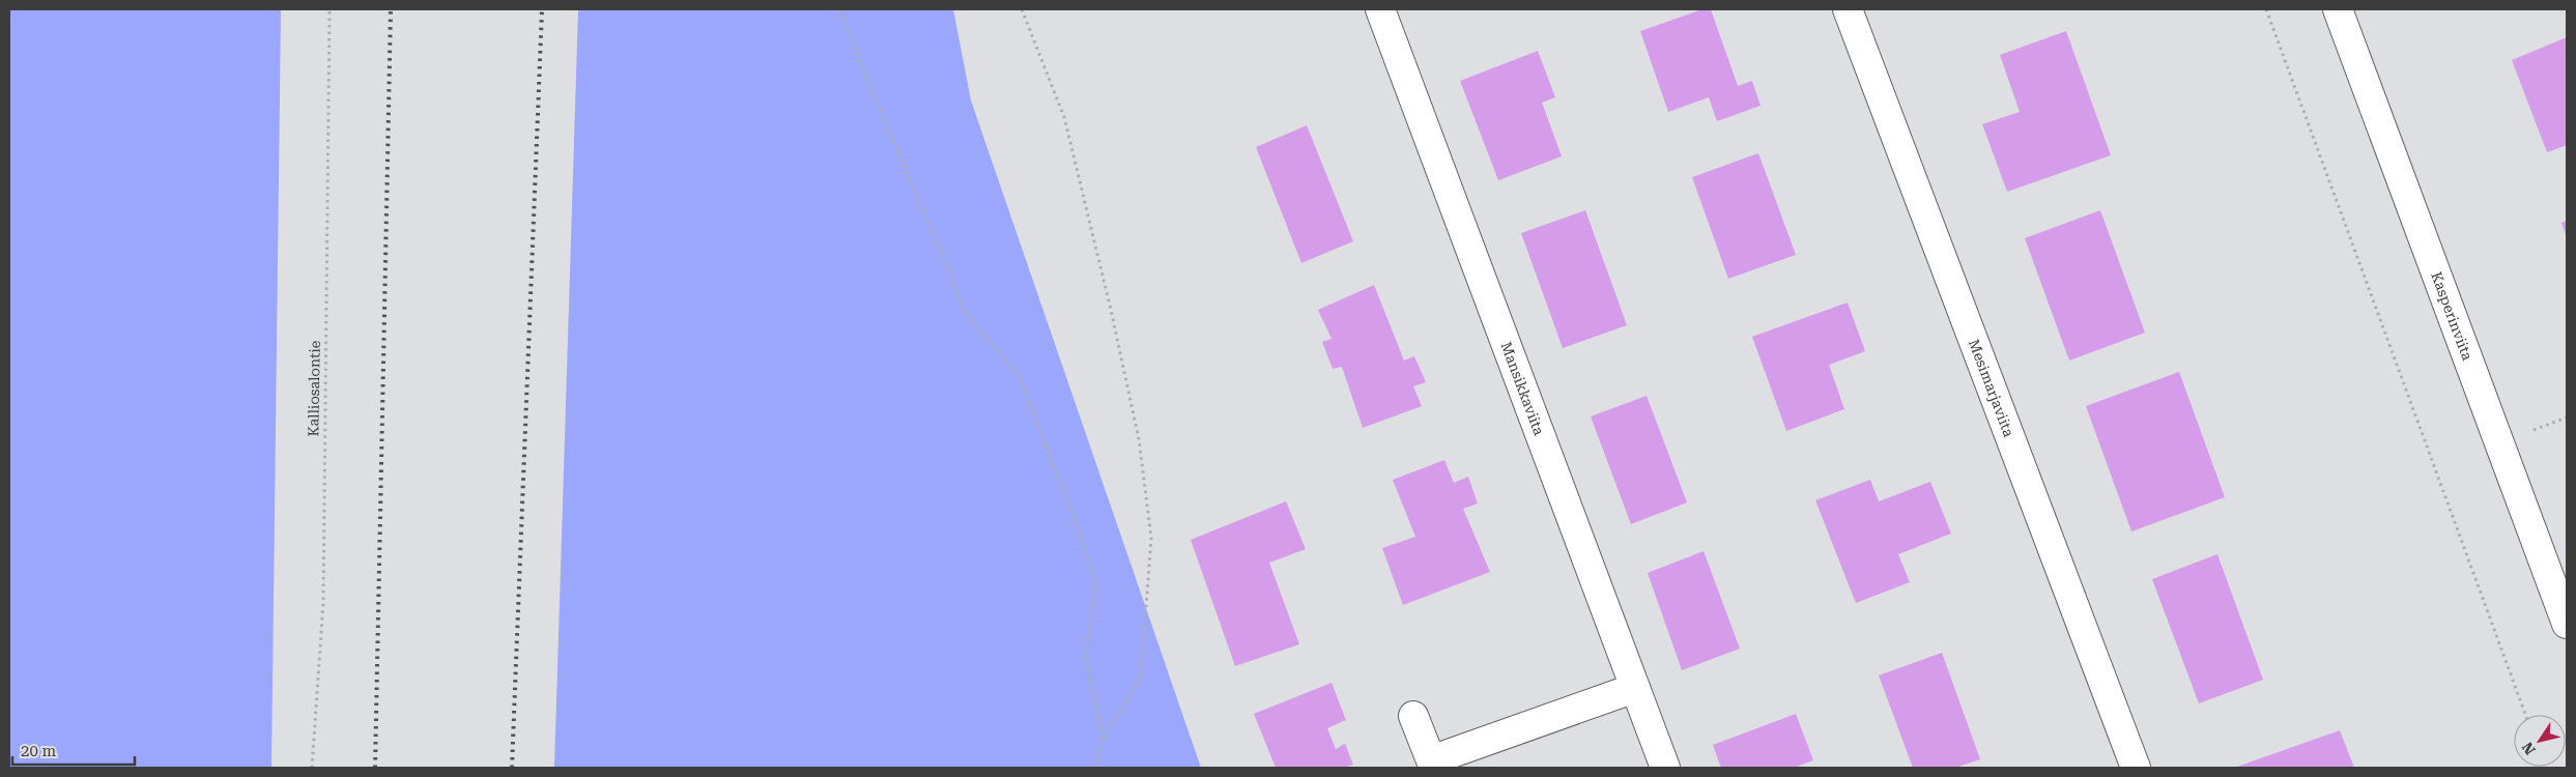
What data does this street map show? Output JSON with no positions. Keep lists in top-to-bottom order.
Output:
{
  "streets": {
    "street": ["Kasperinviita", "Mansikkaviita", "Mesimarjaviita"],
    "path": ["Kalliosalontie"]
  },
  "scale_bar": "20 m",
  "north": "bottom left"
}
